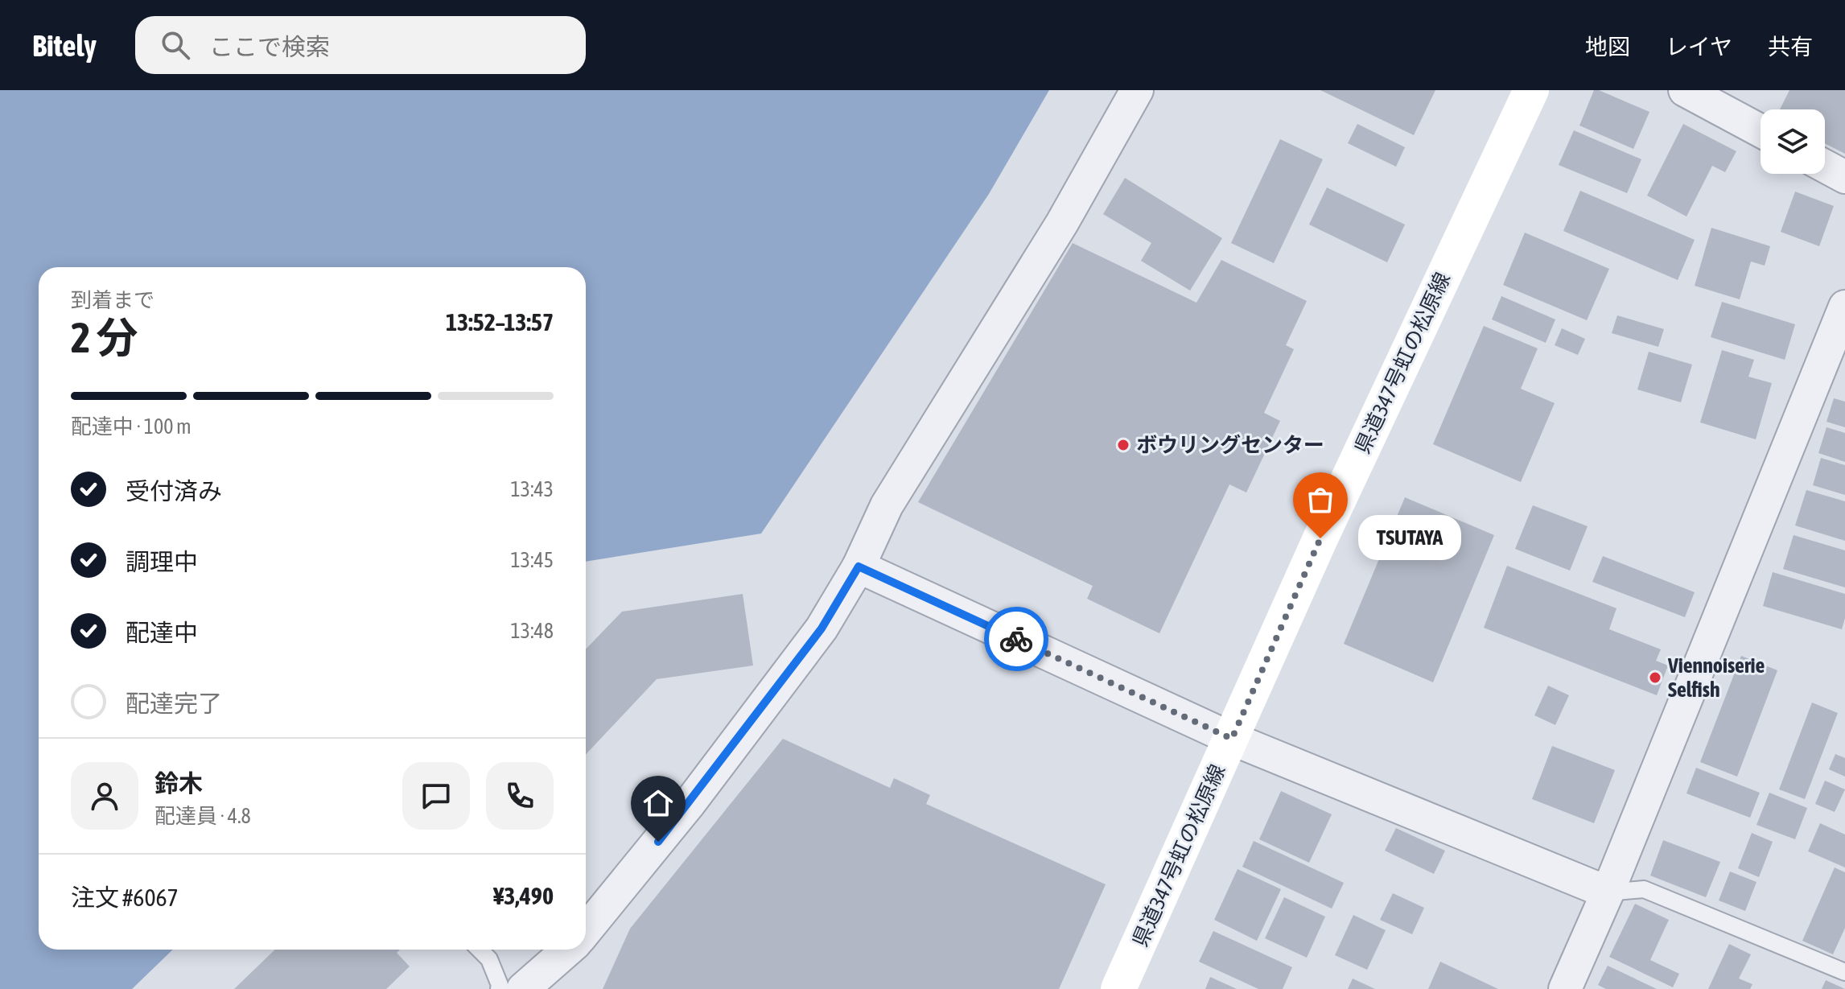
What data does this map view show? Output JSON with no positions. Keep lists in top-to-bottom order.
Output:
{
  "streets": {
    "main road": ["県道347号虹の松原線"]
  },
  "places": ["ボウリングセンター", "TSUTAYA", "Viennoiserie Selfish"],
  "page": {
    "header": "Bitely",
    "search": "ここで検索",
    "nav": ["地図", "レイヤ", "共有"],
    "heading": ["2 分", "到着まで", "13:52–13:57"],
    "panel": [
      "鈴木",
      "配達員 · 4.8",
      "注文 #6067",
      "¥3,490"
    ],
    "bar": "配達中 · 100 m",
    "list": [
      ["受付済み", "13:43"],
      ["調理中", "13:45"],
      ["配達中", "13:48"],
      "配達完了"
    ],
    "bubble": "TSUTAYA"
  }
}
